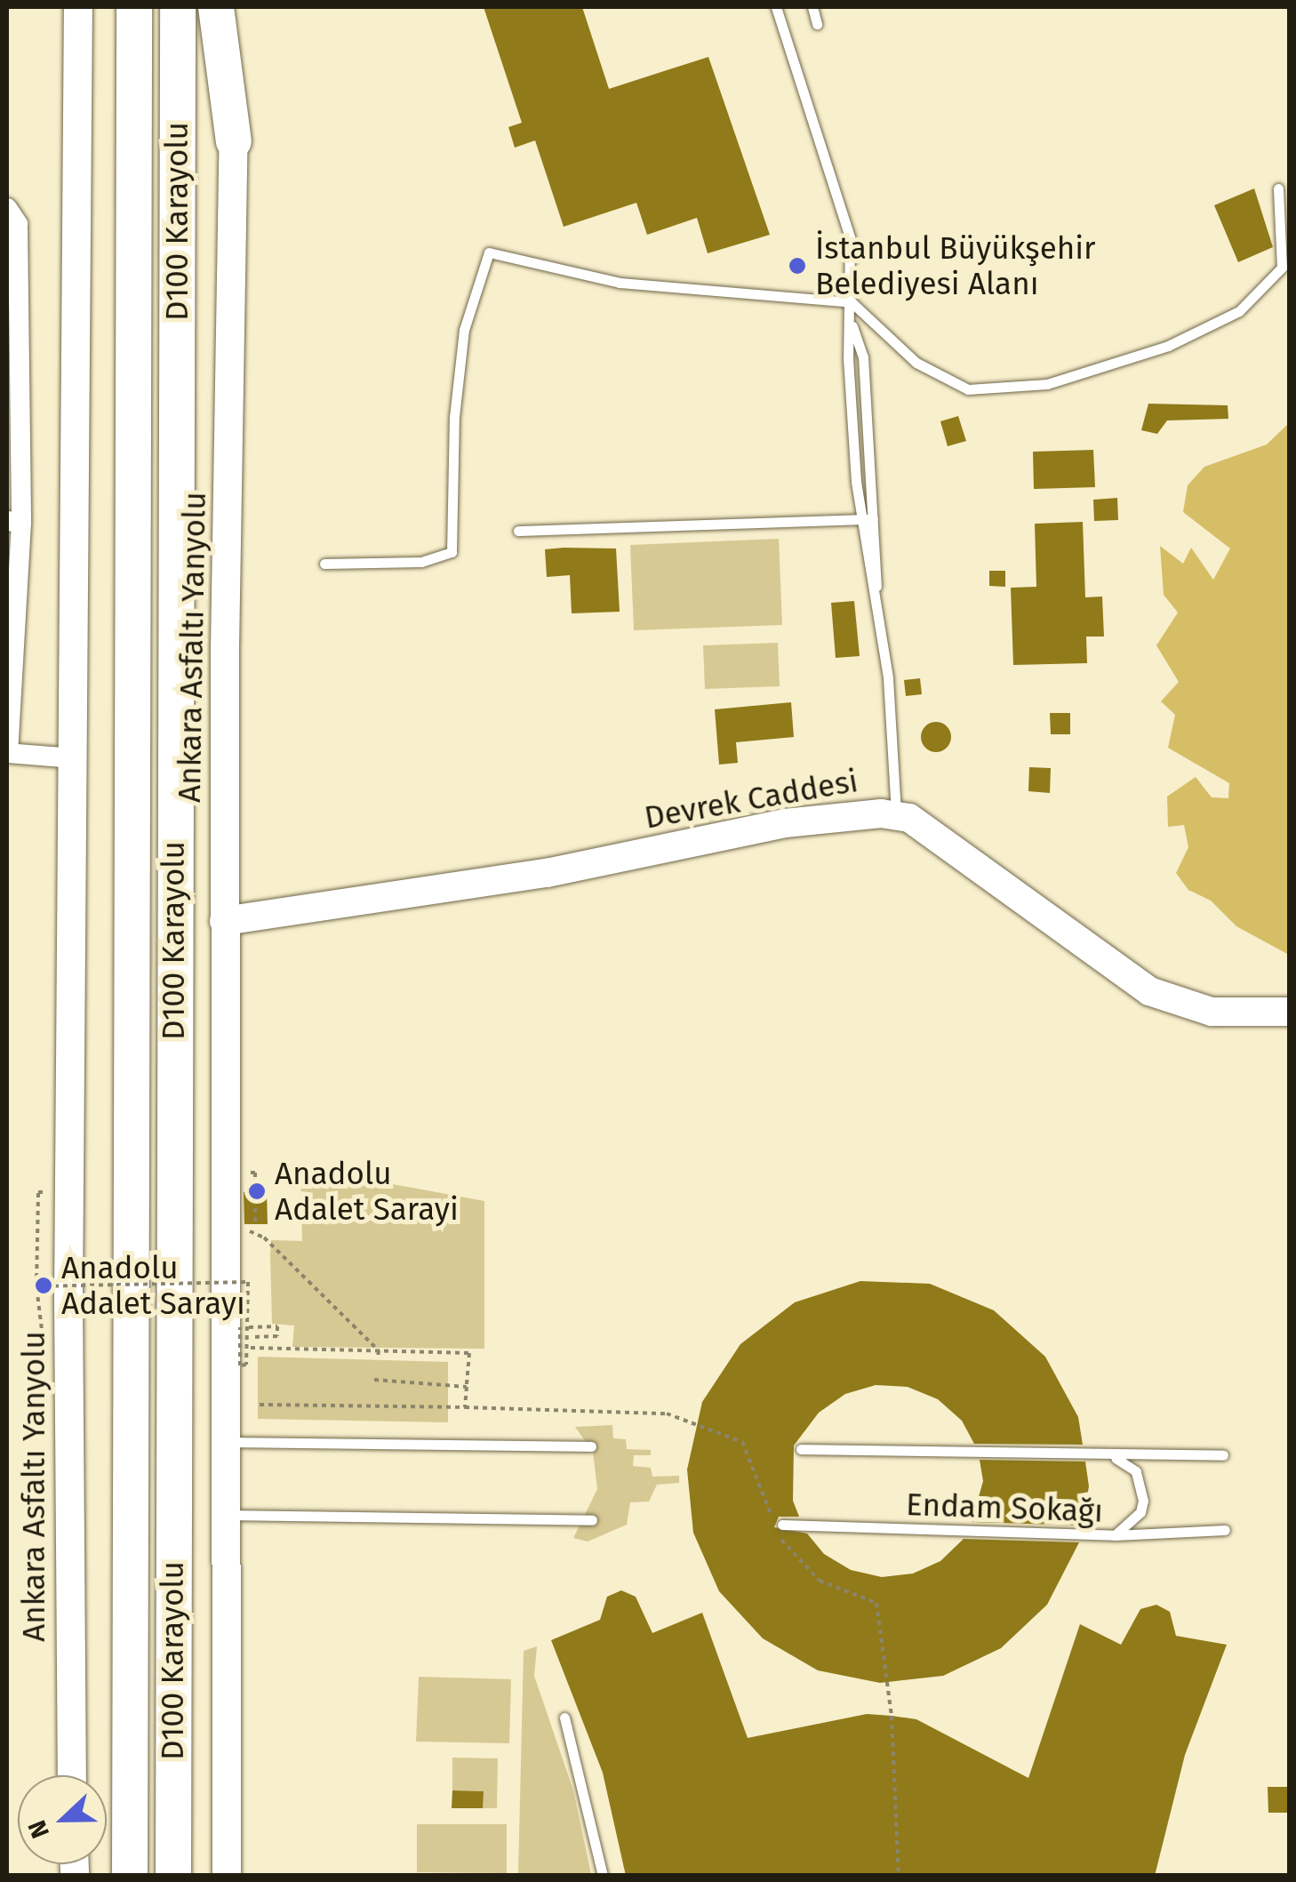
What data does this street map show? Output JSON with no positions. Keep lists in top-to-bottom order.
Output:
{
  "streets": {
    "highway": ["D100 Karayolu"],
    "main road": ["Ankara Asfaltı Yanyolu", "Devrek Caddesi"],
    "lane": ["Endam Sokağı"]
  },
  "crossings": [
    ["Ankara Asfaltı Yanyolu", "Devrek Caddesi"]
  ],
  "places": ["İstanbul Büyükşehir Belediyesi Alanı", "Anadolu Adalet Sarayi", "Anadolu Adalet Sarayı"],
  "north": "left"
}
